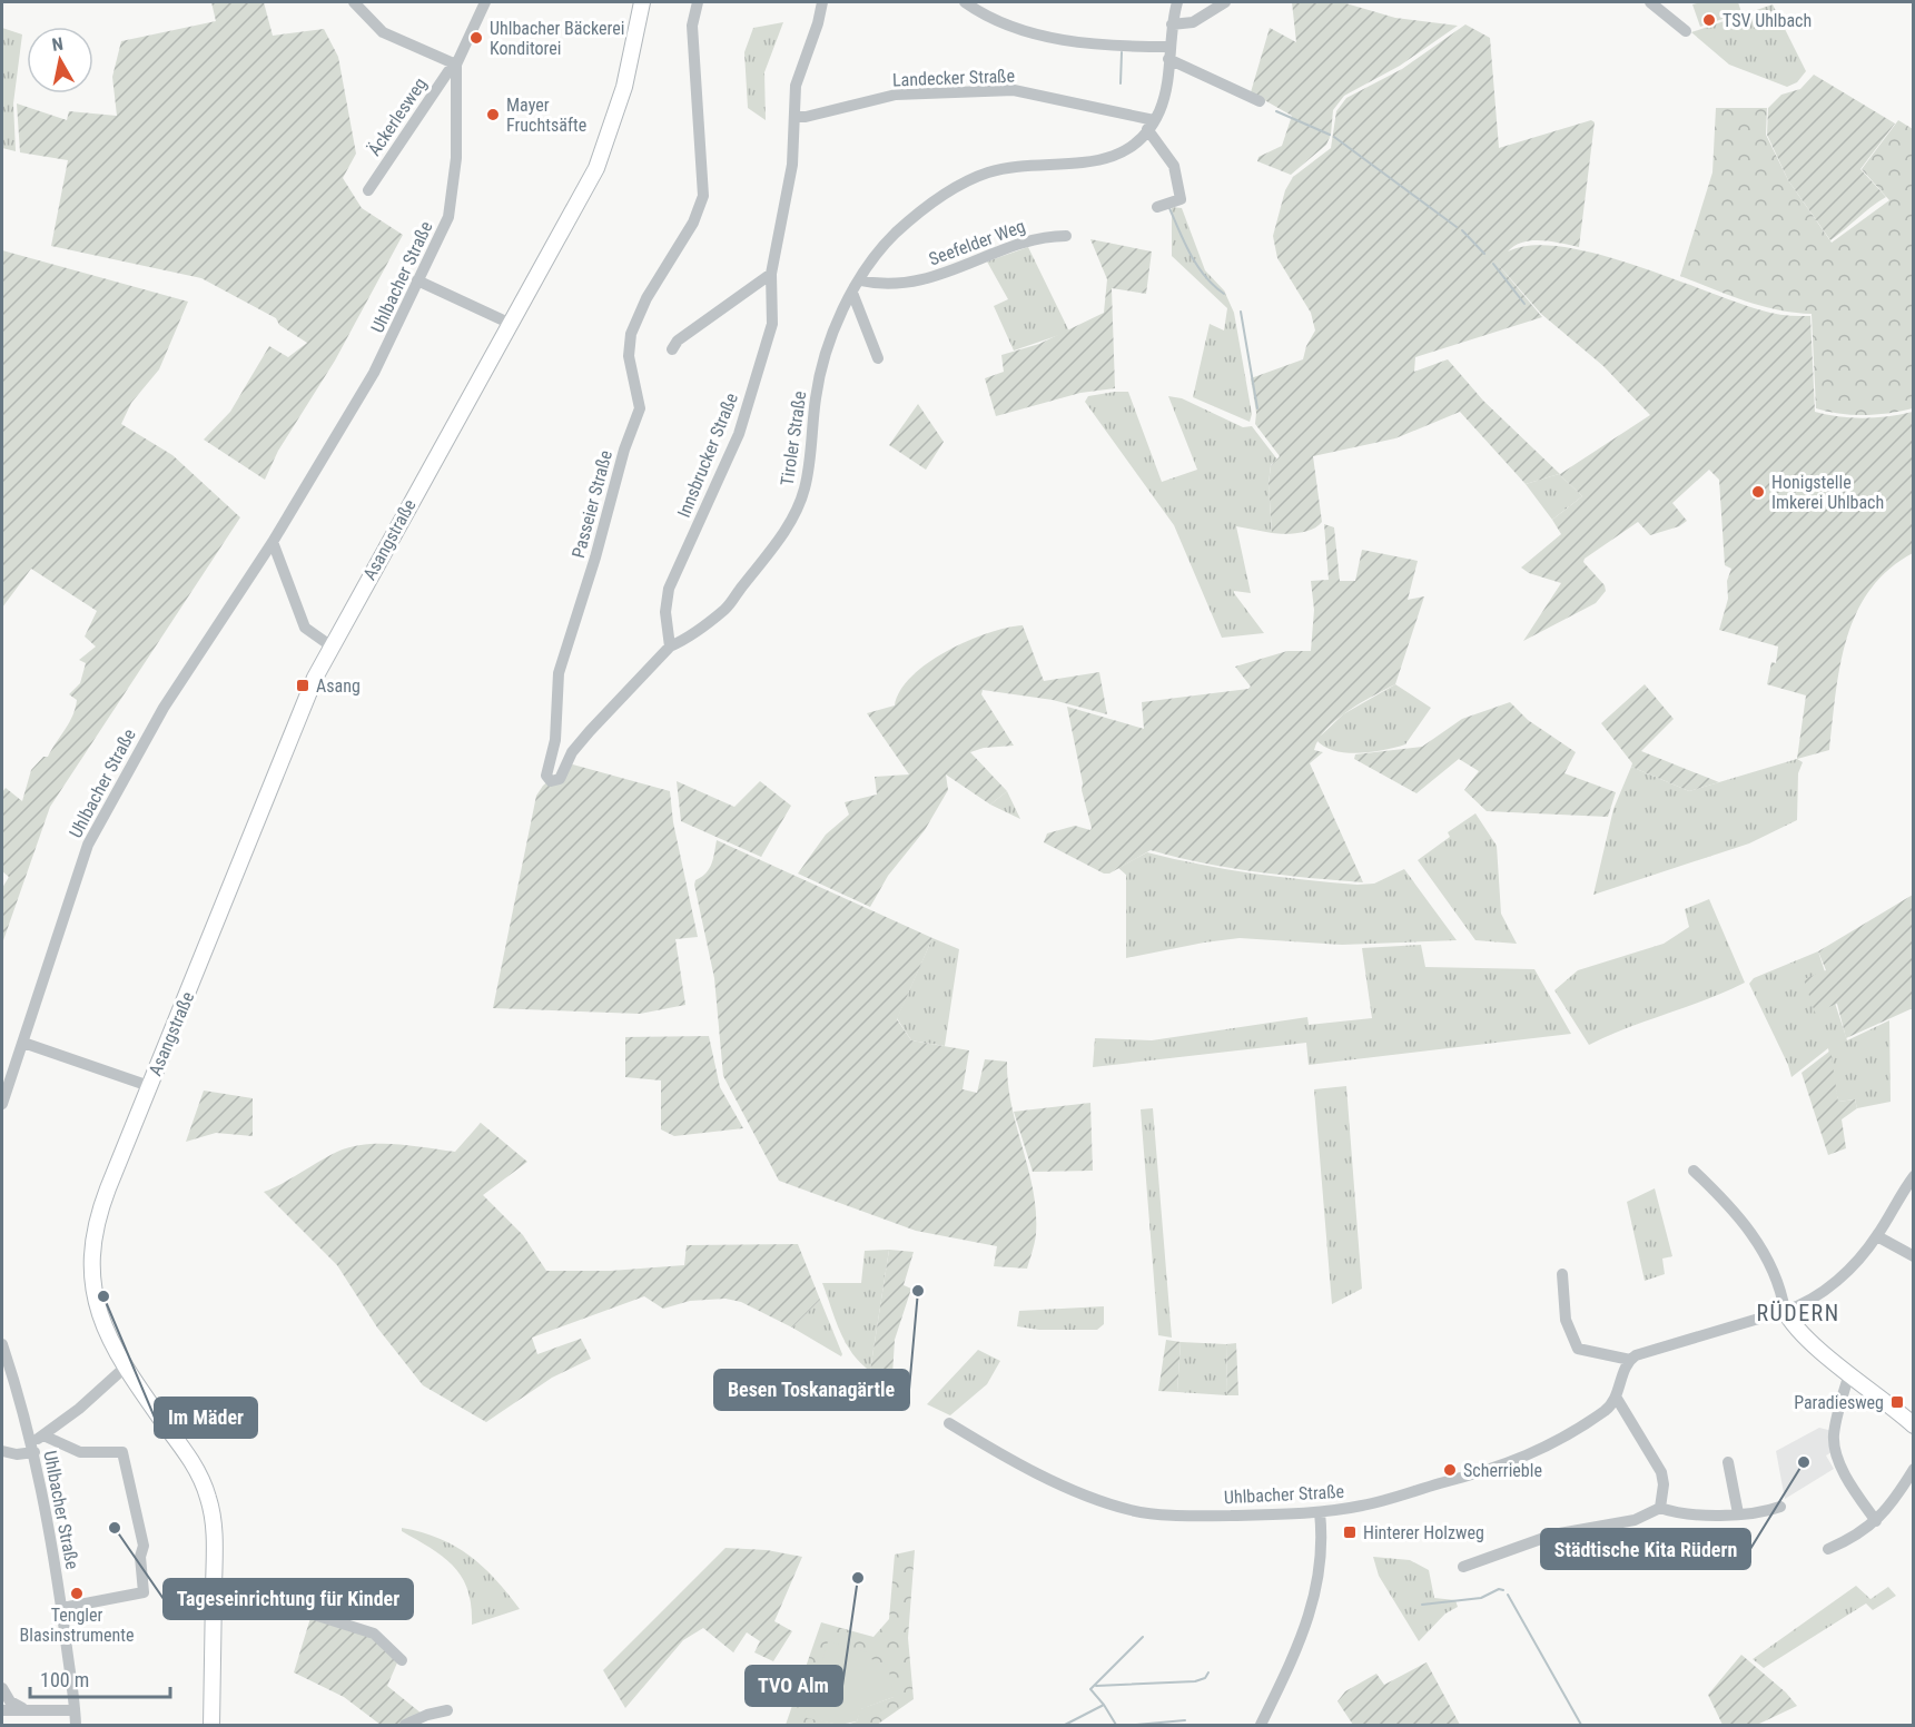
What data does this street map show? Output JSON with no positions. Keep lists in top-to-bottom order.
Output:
{
  "streets": {
    "street": [
      "Landecker Straße",
      "Äckerlesweg",
      "Seefelder Weg",
      "Uhlbacher Straße",
      "Tiroler Straße",
      "Innsbrucker Straße",
      "Passeier Straße",
      "Asangstraße"
    ]
  },
  "crossings": [
    ["Landecker Straße", "Tiroler Straße"],
    ["Landecker Straße", "Innsbrucker Straße"],
    ["Äckerlesweg", "Uhlbacher Straße"],
    ["Seefelder Weg", "Tiroler Straße"],
    ["Uhlbacher Straße", "Asangstraße"],
    ["Tiroler Straße", "Passeier Straße"],
    ["Innsbrucker Straße", "Passeier Straße"]
  ],
  "districts": ["RÜDERN"],
  "places": {
    "other": [
      "TSV Uhlbach",
      "Uhlbacher Bäckerei Konditorei",
      "Mayer Fruchtsäfte",
      "Honigstelle Imkerei Uhlbach",
      "Besen Toskanagärtle",
      "Im Mäder",
      "Städtische Kita Rüdern",
      "Scherrieble",
      "Tageseinrichtung für Kinder",
      "TVO Alm",
      "Tengler Blasinstrumente"
    ],
    "transit": ["Asang", "Paradiesweg", "Hinterer Holzweg"]
  },
  "scale_bar": "100 m",
  "north": "top"
}
